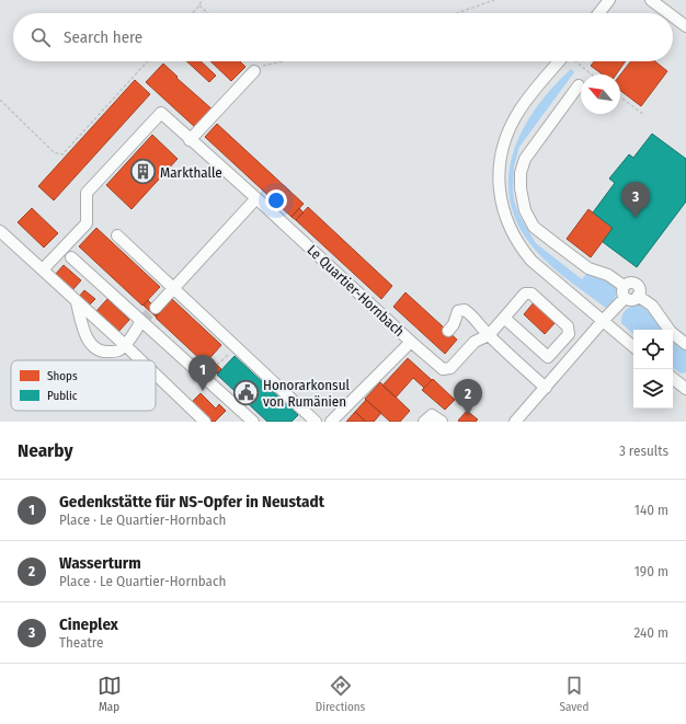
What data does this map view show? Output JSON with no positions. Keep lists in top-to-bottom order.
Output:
{
  "streets": {
    "street": ["Le Quartier-Hornbach"]
  },
  "places": {
    "building": ["Markthalle"],
    "public building": ["Honorarkonsul von Rumänien"]
  },
  "legend": ["Shops", "Public"],
  "north": "top left",
  "page": {
    "search": "Search here",
    "pins": ["3", "1", "2"],
    "heading": ["Nearby", "3 results"],
    "list": [
      {
        "mark": "1",
        "name": "Gedenkstätte für NS-Opfer in Neustadt",
        "note": "Place · Le Quartier-Hornbach",
        "value": "140 m"
      },
      {
        "mark": "2",
        "name": "Wasserturm",
        "note": "Place · Le Quartier-Hornbach",
        "value": "190 m"
      },
      {
        "mark": "3",
        "name": "Cineplex",
        "note": "Theatre",
        "value": "240 m"
      }
    ],
    "nav": ["Map", "Directions", "Saved"]
  }
}
